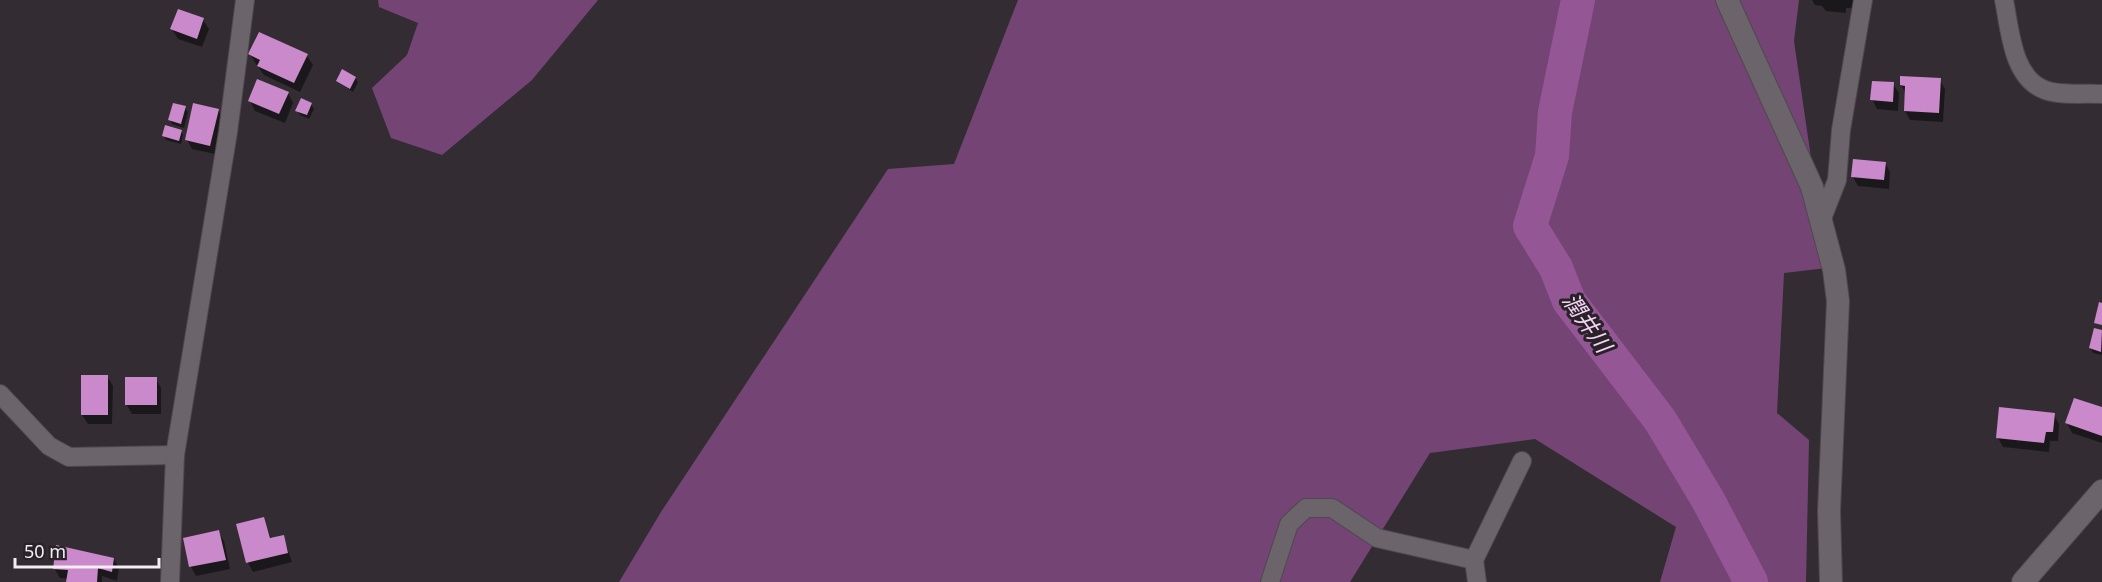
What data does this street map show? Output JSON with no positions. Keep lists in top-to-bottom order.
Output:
{
  "water": ["潤井川"],
  "scale_bar": "50 m"
}
